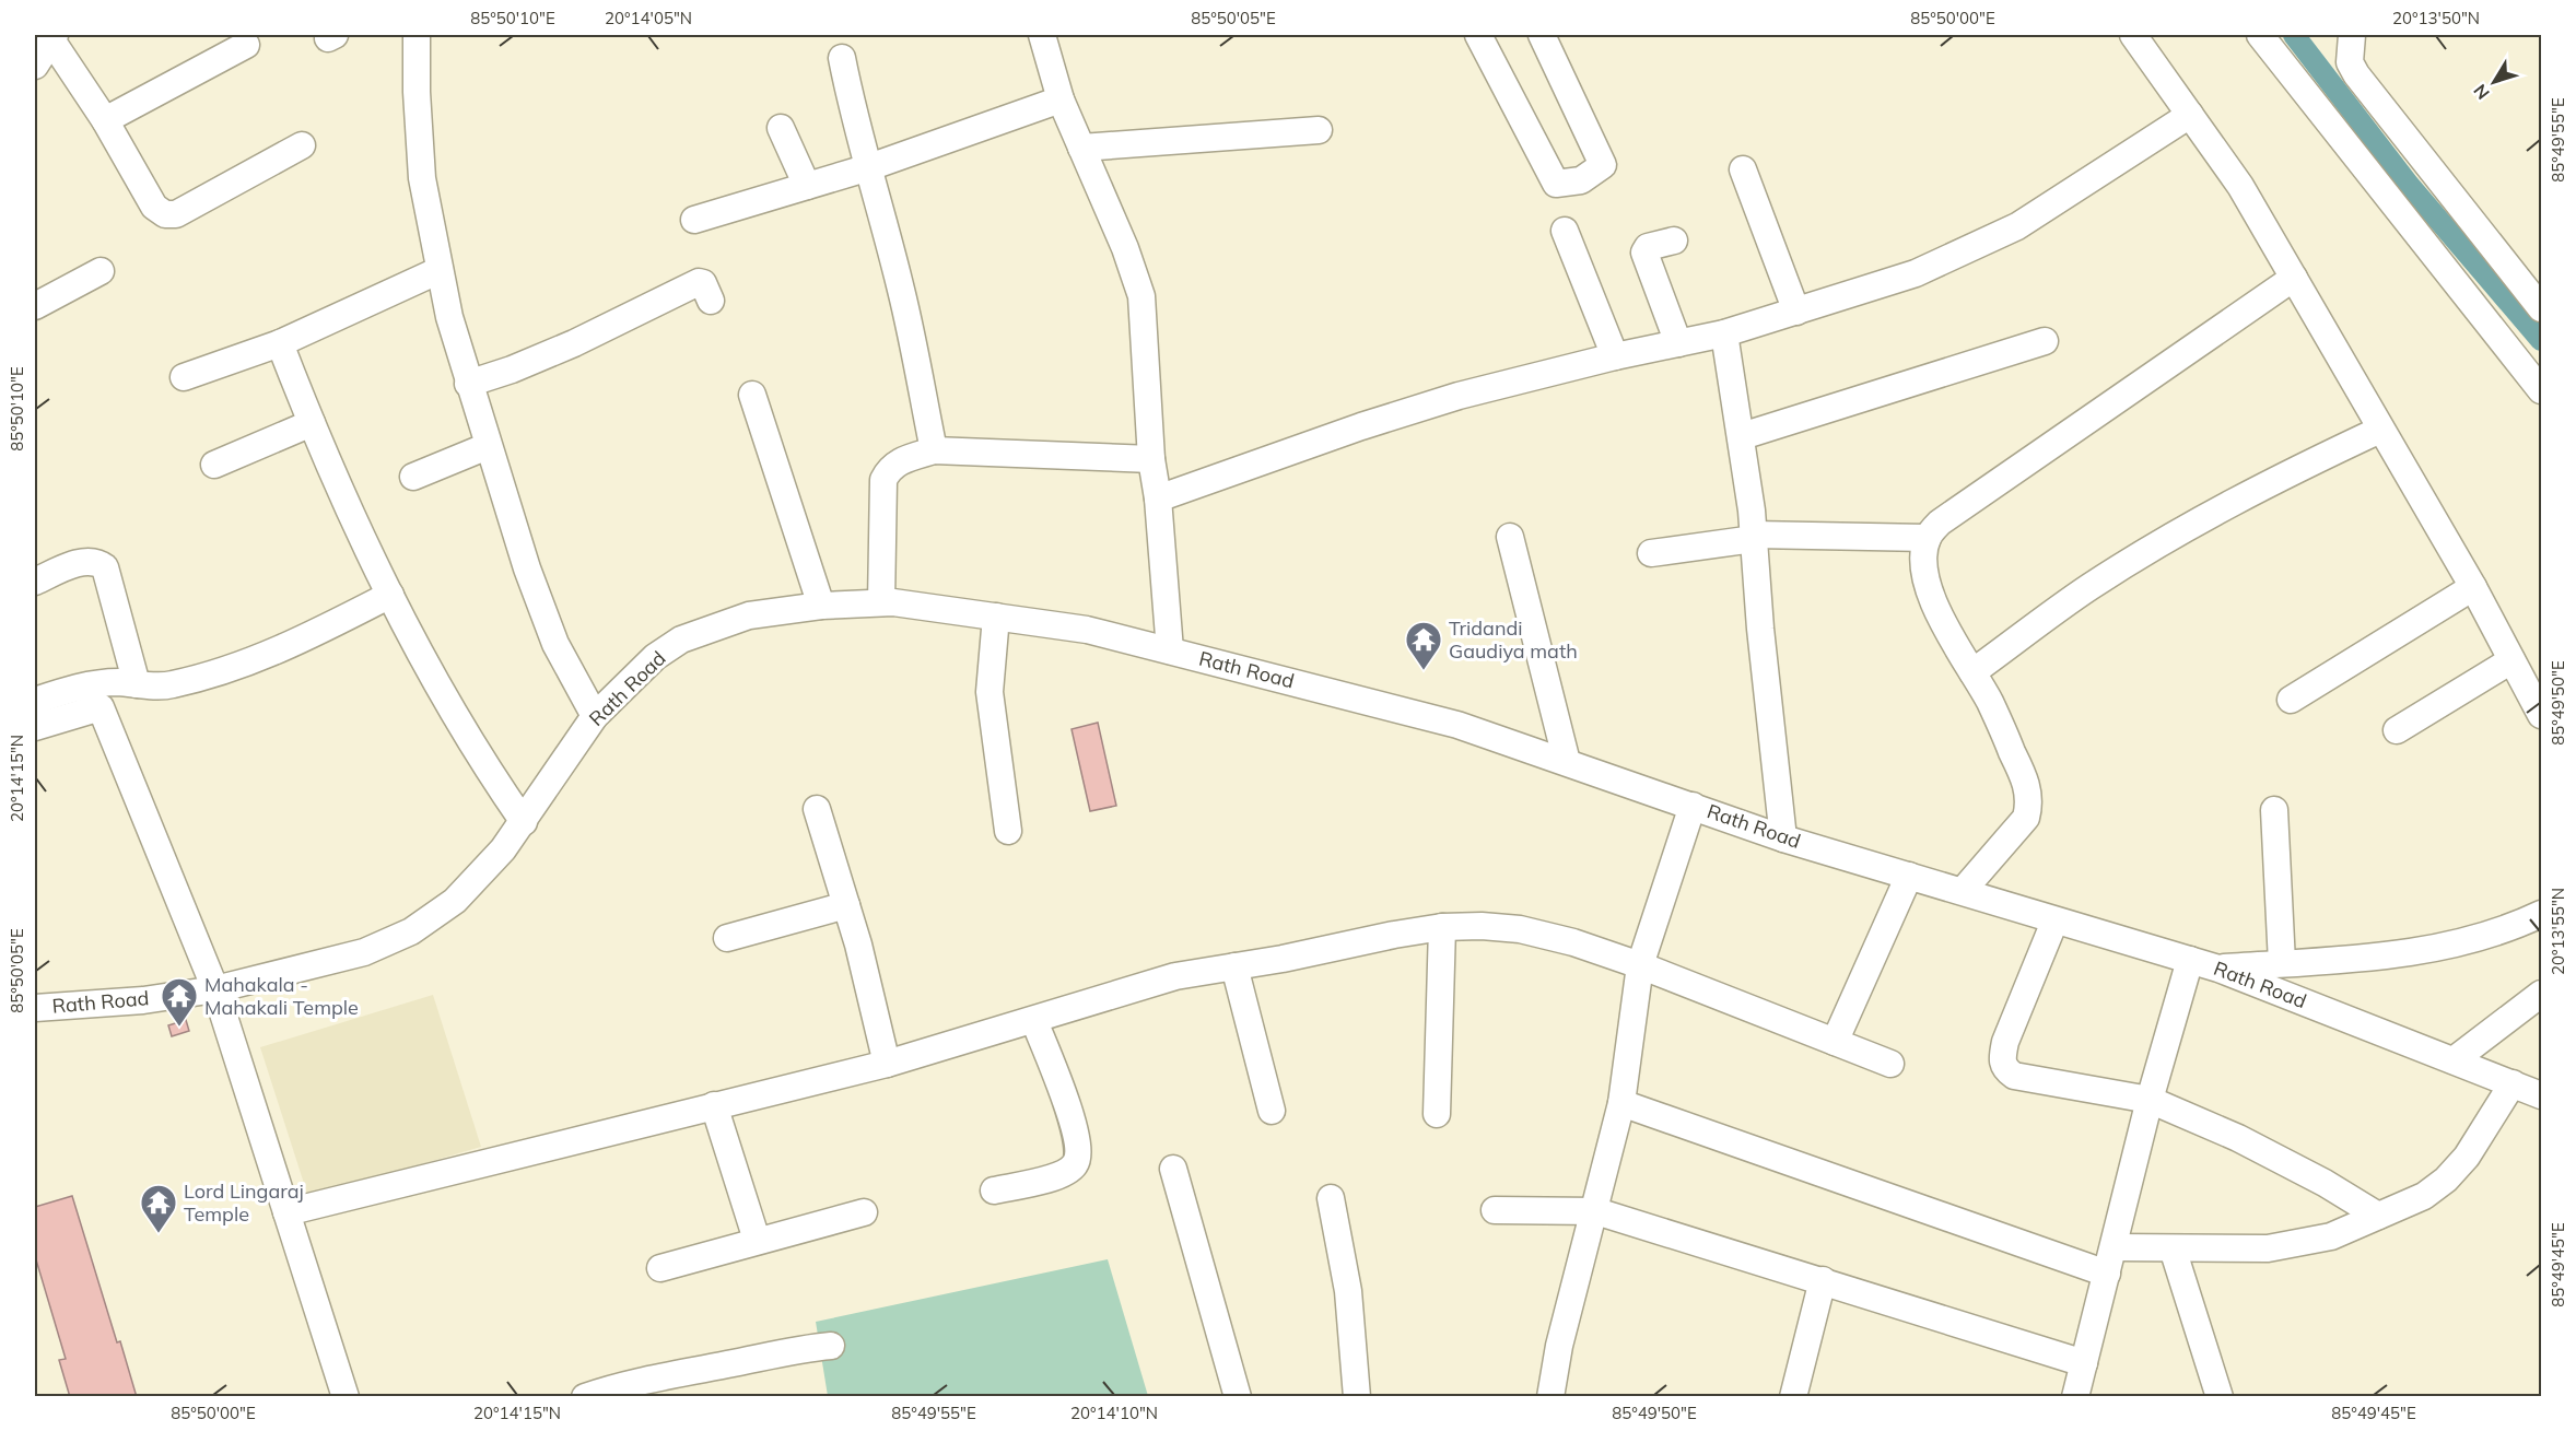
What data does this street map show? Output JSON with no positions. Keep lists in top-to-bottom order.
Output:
{
  "streets": {
    "street": ["Rath Road"]
  },
  "places": {
    "temple": ["Tridandi Gaudiya math", "Mahakala - Mahakali Temple", "Lord Lingaraj Temple"]
  },
  "north": "bottom left",
  "coordinates": [
    "85°50'10\"E",
    "20°14'05\"N",
    "85°50'05\"E",
    "85°50'00\"E",
    "20°13'50\"N",
    "85°49'55\"E",
    "85°49'50\"E",
    "20°14'15\"N",
    "20°13'55\"N",
    "85°49'45\"E",
    "20°14'10\"N"
  ]
}
